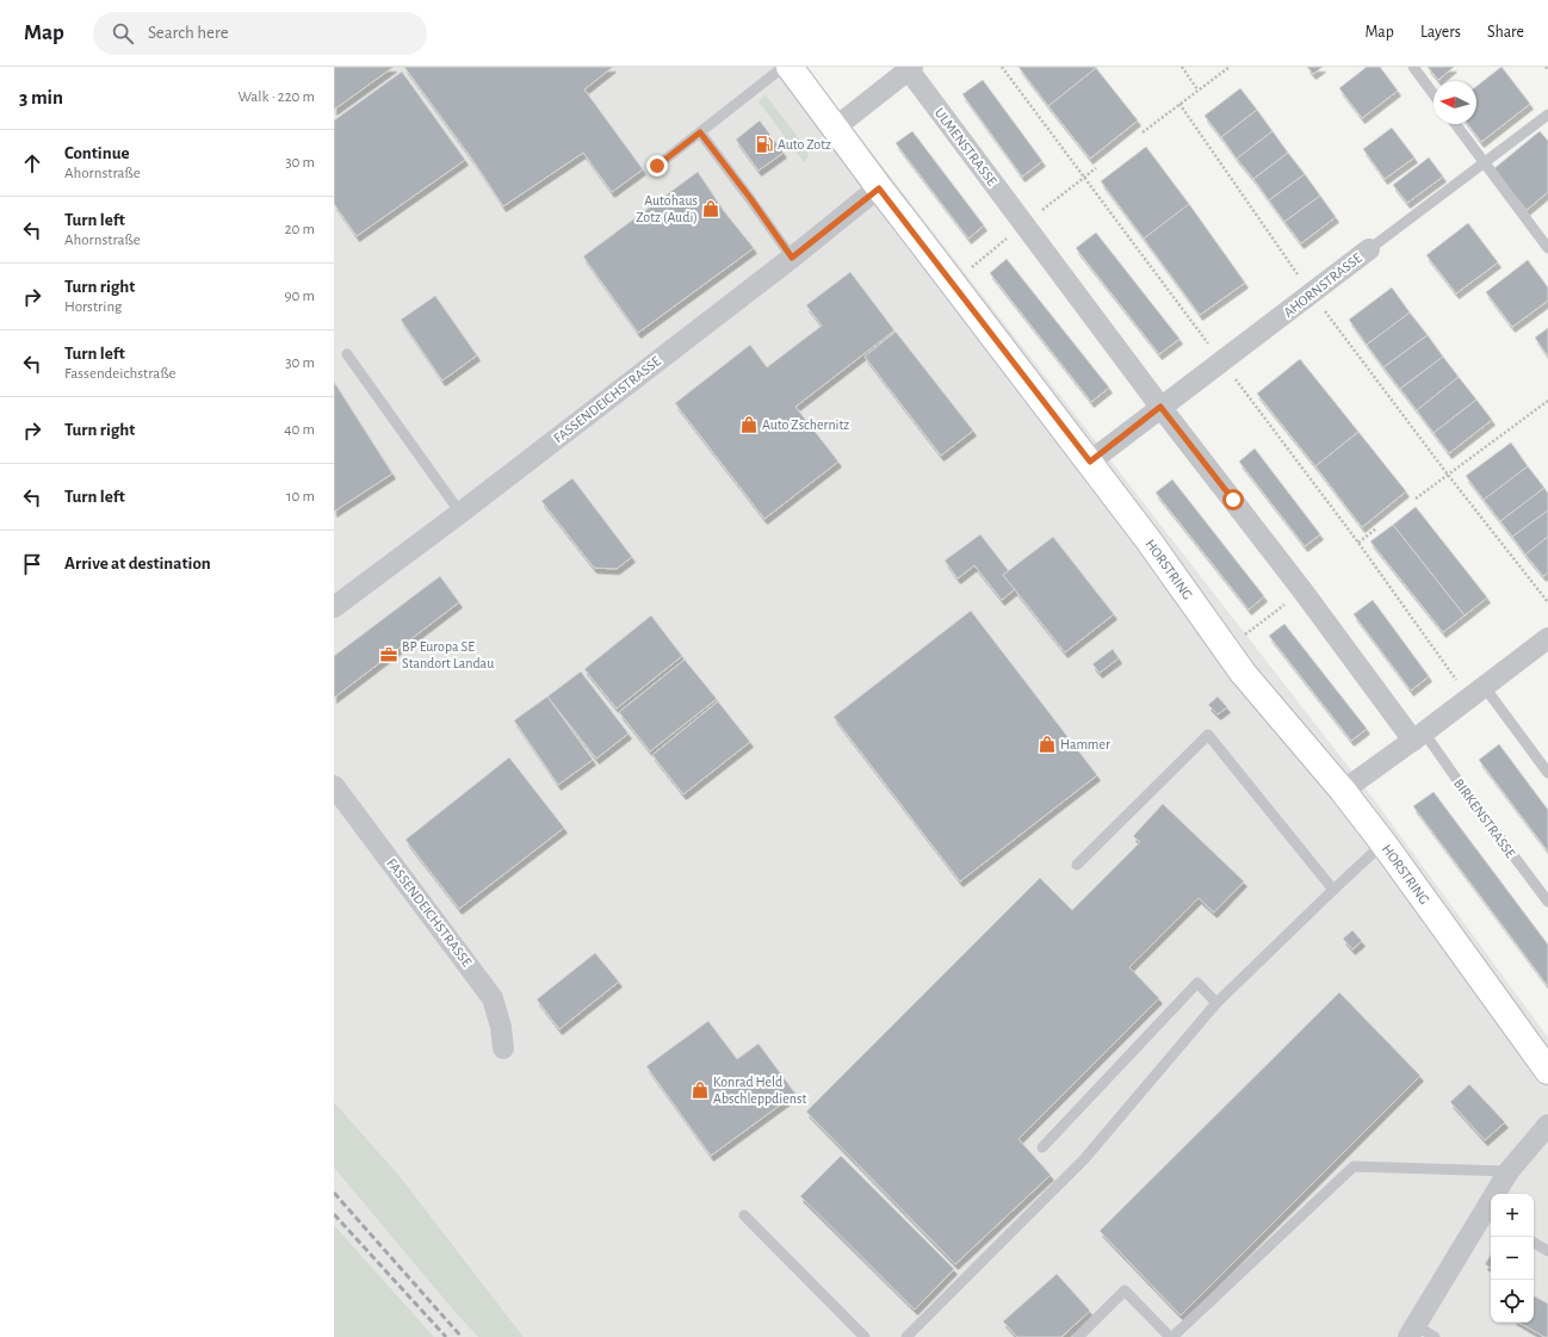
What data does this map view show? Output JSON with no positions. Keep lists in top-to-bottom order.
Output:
{
  "streets": {
    "street": [
      "ULMENSTRASSE",
      "AHORNSTRASSE",
      "FASSENDEICHSTRASSE",
      "HORSTRING",
      "BIRKENSTRASSE"
    ]
  },
  "crossings": [
    ["ULMENSTRASSE", "HORSTRING"],
    ["AHORNSTRASSE", "HORSTRING"],
    ["FASSENDEICHSTRASSE", "HORSTRING"]
  ],
  "places": {
    "fuel station": ["Auto Zotz"],
    "shop": [
      "Autohaus Zotz (Audi)",
      "Auto Zschernitz",
      "Hammer",
      "Konrad Held Abschleppdienst"
    ],
    "office": ["BP Europa SE Standort Landau"]
  },
  "north": "left",
  "page": {
    "header": "Map",
    "search": "Search here",
    "nav": ["Map", "Layers", "Share"],
    "heading": ["3 min", "Walk · 220 m"],
    "list": [
      ["Continue", "Ahornstraße", "30 m"],
      ["Turn left", "Ahornstraße", "20 m"],
      ["Turn right", "Horstring", "90 m"],
      ["Turn left", "Fassendeichstraße", "30 m"],
      ["Turn right", "40 m"],
      ["Turn left", "10 m"],
      "Arrive at destination"
    ],
    "map_buttons": ["+", "−"]
  }
}
